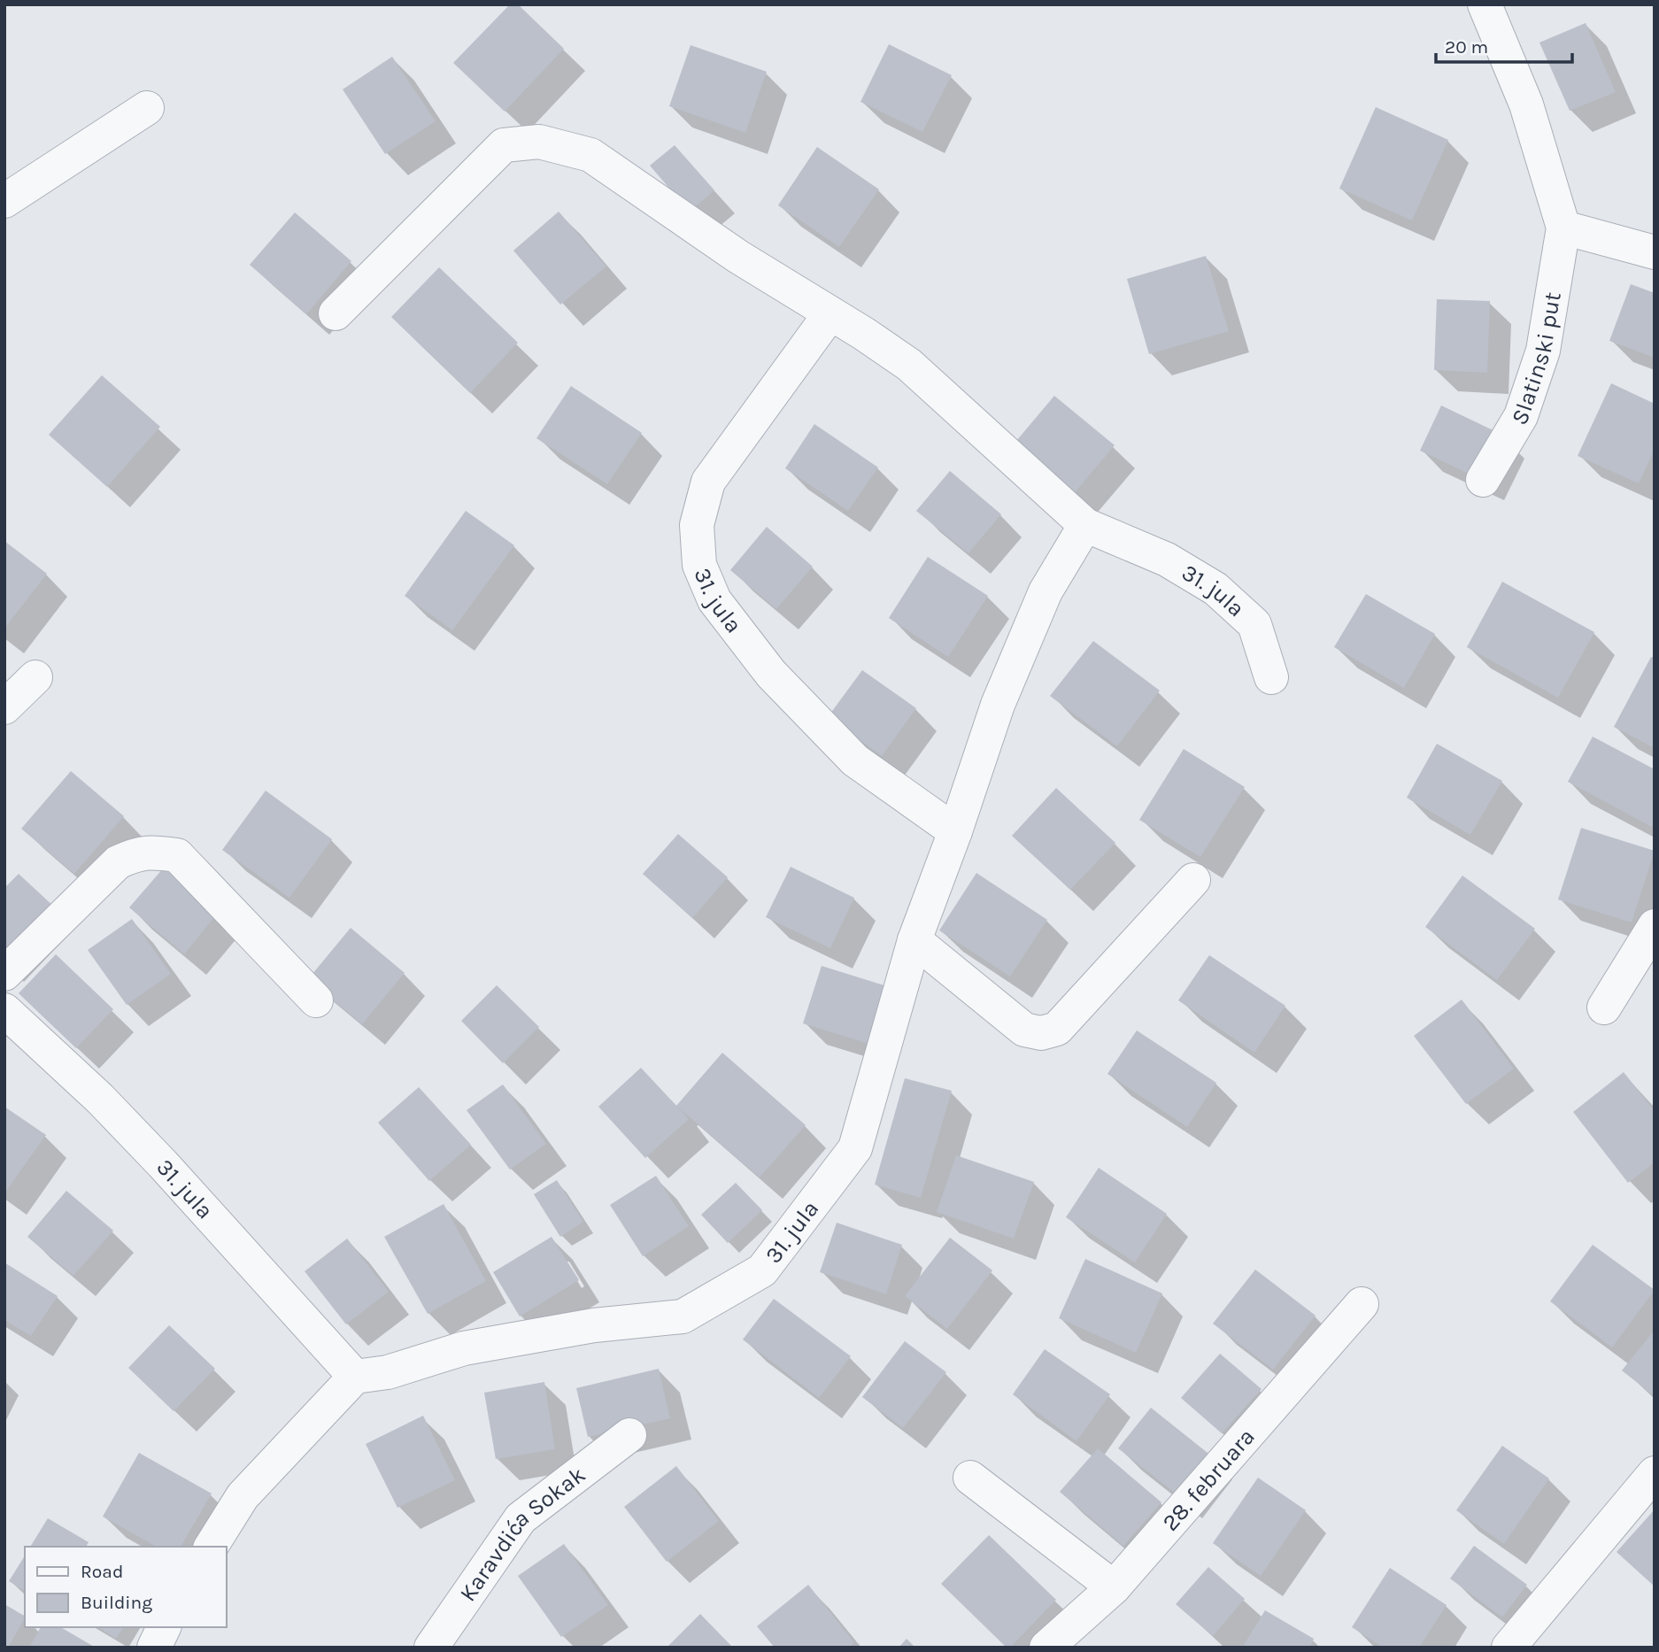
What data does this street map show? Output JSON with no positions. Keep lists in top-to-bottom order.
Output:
{
  "streets": {
    "street": [
      "Slatinski put",
      "31. jula",
      "28. februara",
      "Karavdića Sokak"
    ]
  },
  "legend": ["Road", "Building"],
  "scale_bar": "20 m"
}
